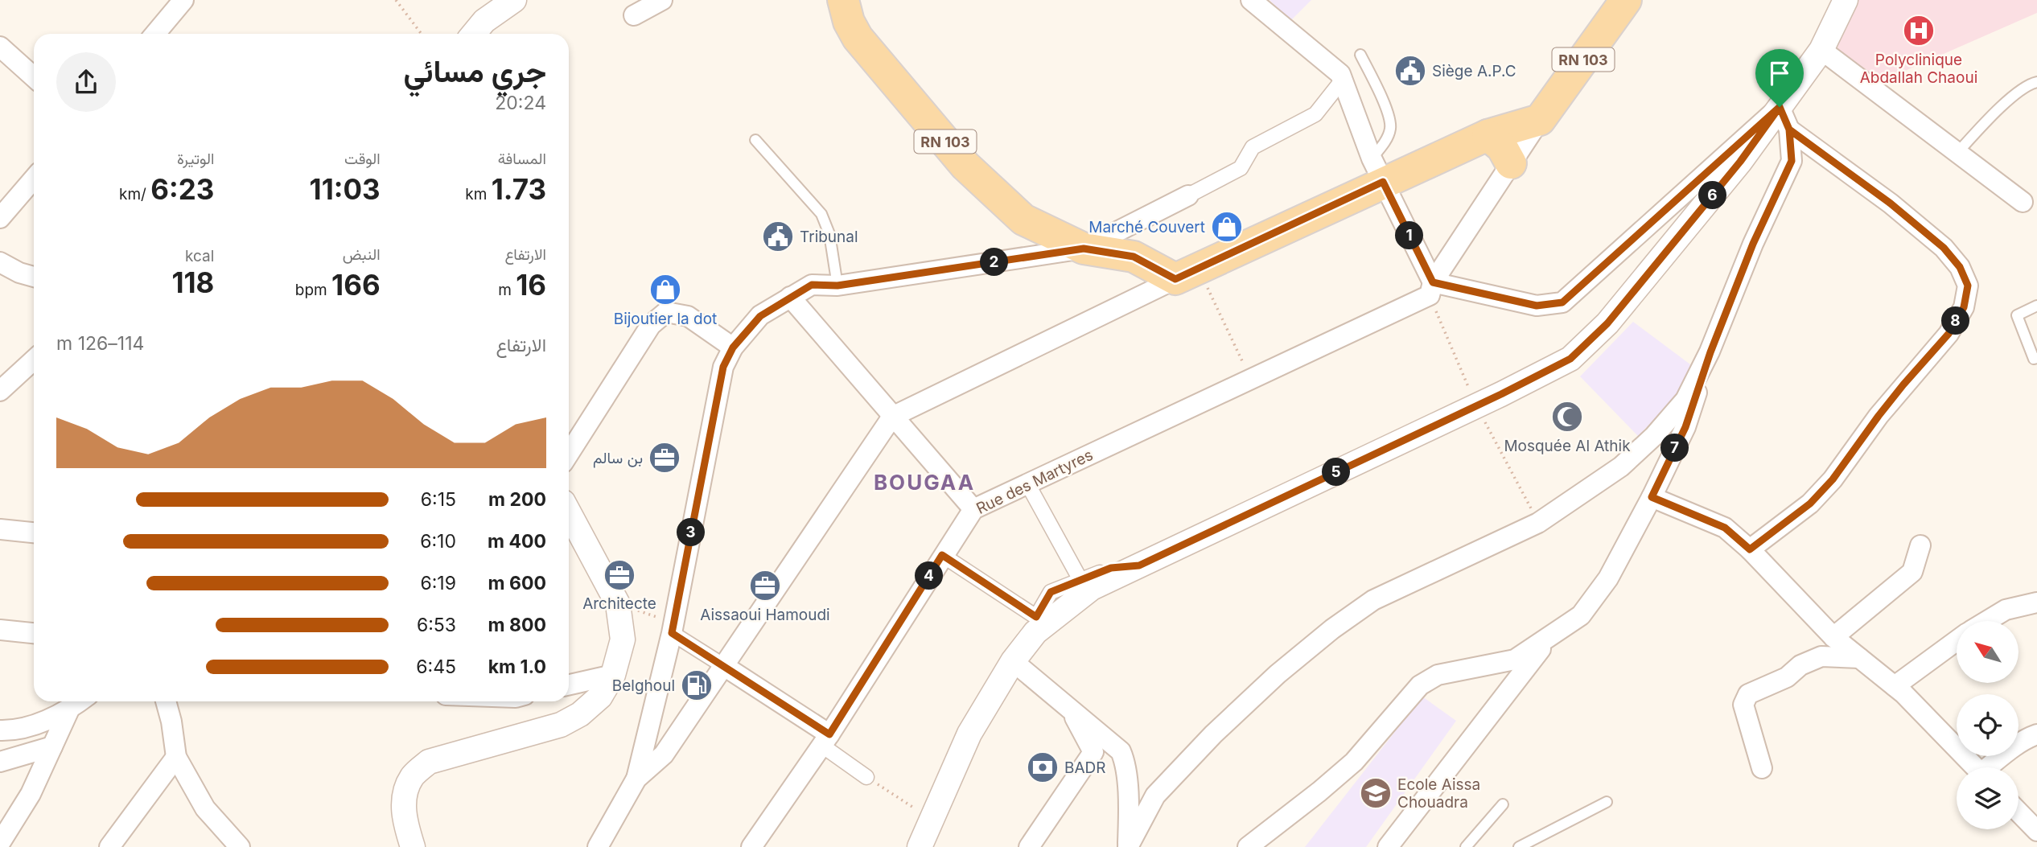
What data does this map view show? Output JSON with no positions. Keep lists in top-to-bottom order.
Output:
{
  "streets": {
    "main road": ["RN 103"],
    "street": ["Rue des Martyres"]
  },
  "districts": ["BOUGAA"],
  "places": {
    "hospital": ["Polyclinique Abdallah Chaoui"],
    "public building": ["Siège A.P.C", "Tribunal"],
    "shop": ["Marché Couvert", "Bijoutier la dot"],
    "mosque": ["Mosquée Al Athik"],
    "office": ["بن سالم", "Architecte", "Aissaoui Hamoudi"],
    "fuel station": ["Belghoul"],
    "bank": ["BADR"],
    "school or university": ["Ecole Aissa Chouadra"]
  },
  "north": "top left",
  "page": {
    "heading": ["جري مسائي", "20:24"],
    "stats": [
      ["المسافة", "1.73 km"],
      ["الوقت", "11:03"],
      ["الوتيرة", "6:23 /km"],
      ["الارتفاع", "16 m"],
      ["النبض", "166 bpm"],
      ["kcal", "118"]
    ],
    "pins": [
      "6",
      "1",
      "2",
      "8",
      "7",
      "5",
      "3",
      "4"
    ],
    "chart": ["الارتفاع", "114–126 m"],
    "list": [
      {
        "name": "200 m",
        "note": "6:15"
      },
      {
        "name": "400 m",
        "note": "6:10"
      },
      {
        "name": "600 m",
        "note": "6:19"
      },
      {
        "name": "800 m",
        "note": "6:53"
      },
      {
        "name": "1.0 km",
        "note": "6:45"
      }
    ]
  }
}
